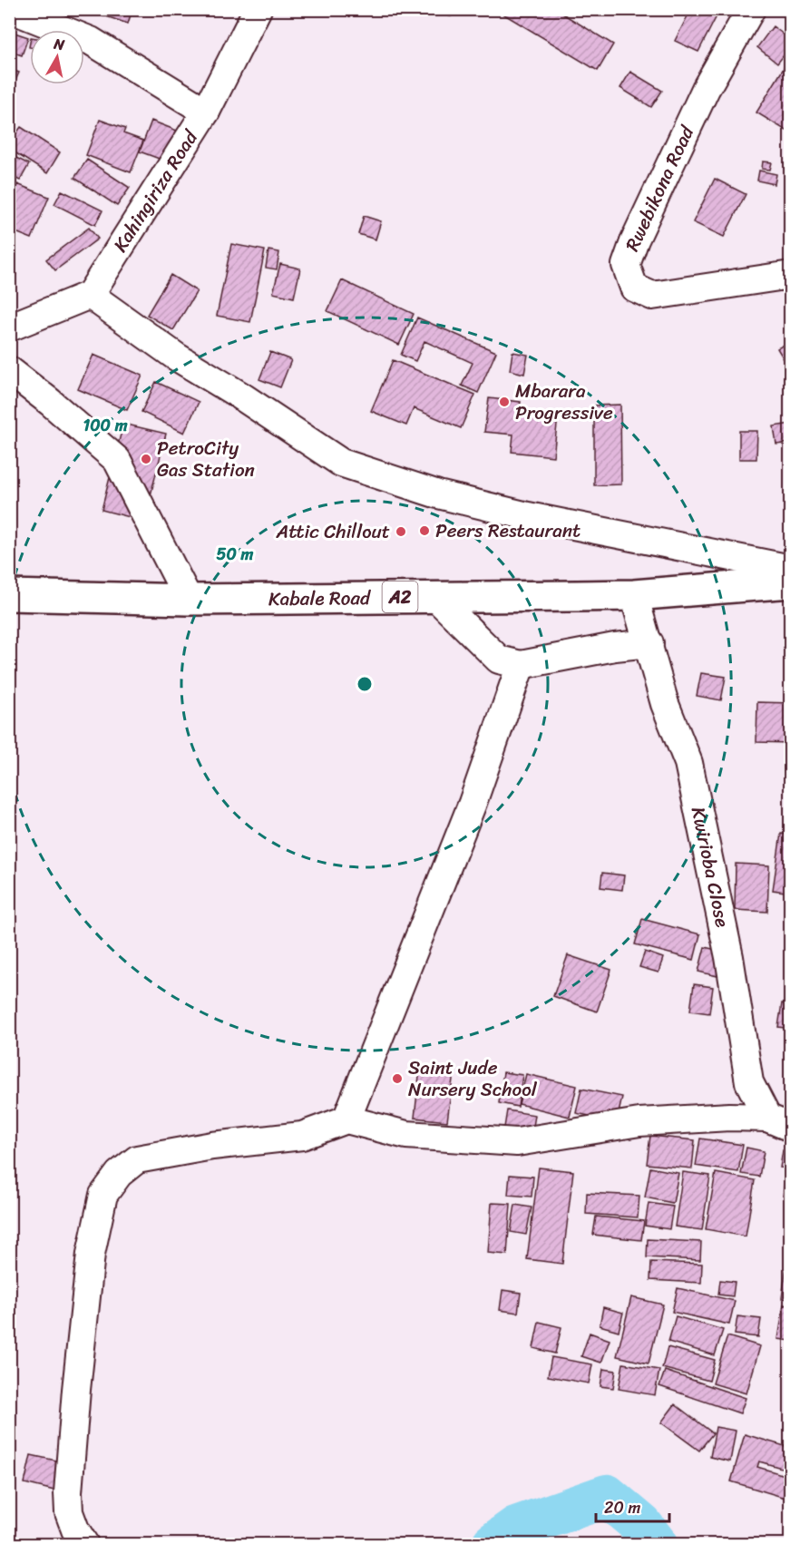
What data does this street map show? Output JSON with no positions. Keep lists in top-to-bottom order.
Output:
{
  "streets": {
    "main road": ["A2", "Kabale Road"],
    "street": ["Rwebikona Road", "Kahingiriza Road", "Kwirioba Close"]
  },
  "crossings": [
    ["Kabale Road", "Kwirioba Close"]
  ],
  "places": [
    "Mbarara Progressive",
    "PetroCity Gas Station",
    "Peers Restaurant",
    "Attic Chillout",
    "Saint Jude Nursery School"
  ],
  "scale_bar": "20 m",
  "north": "top",
  "rings": ["100 m", "50 m"]
}
